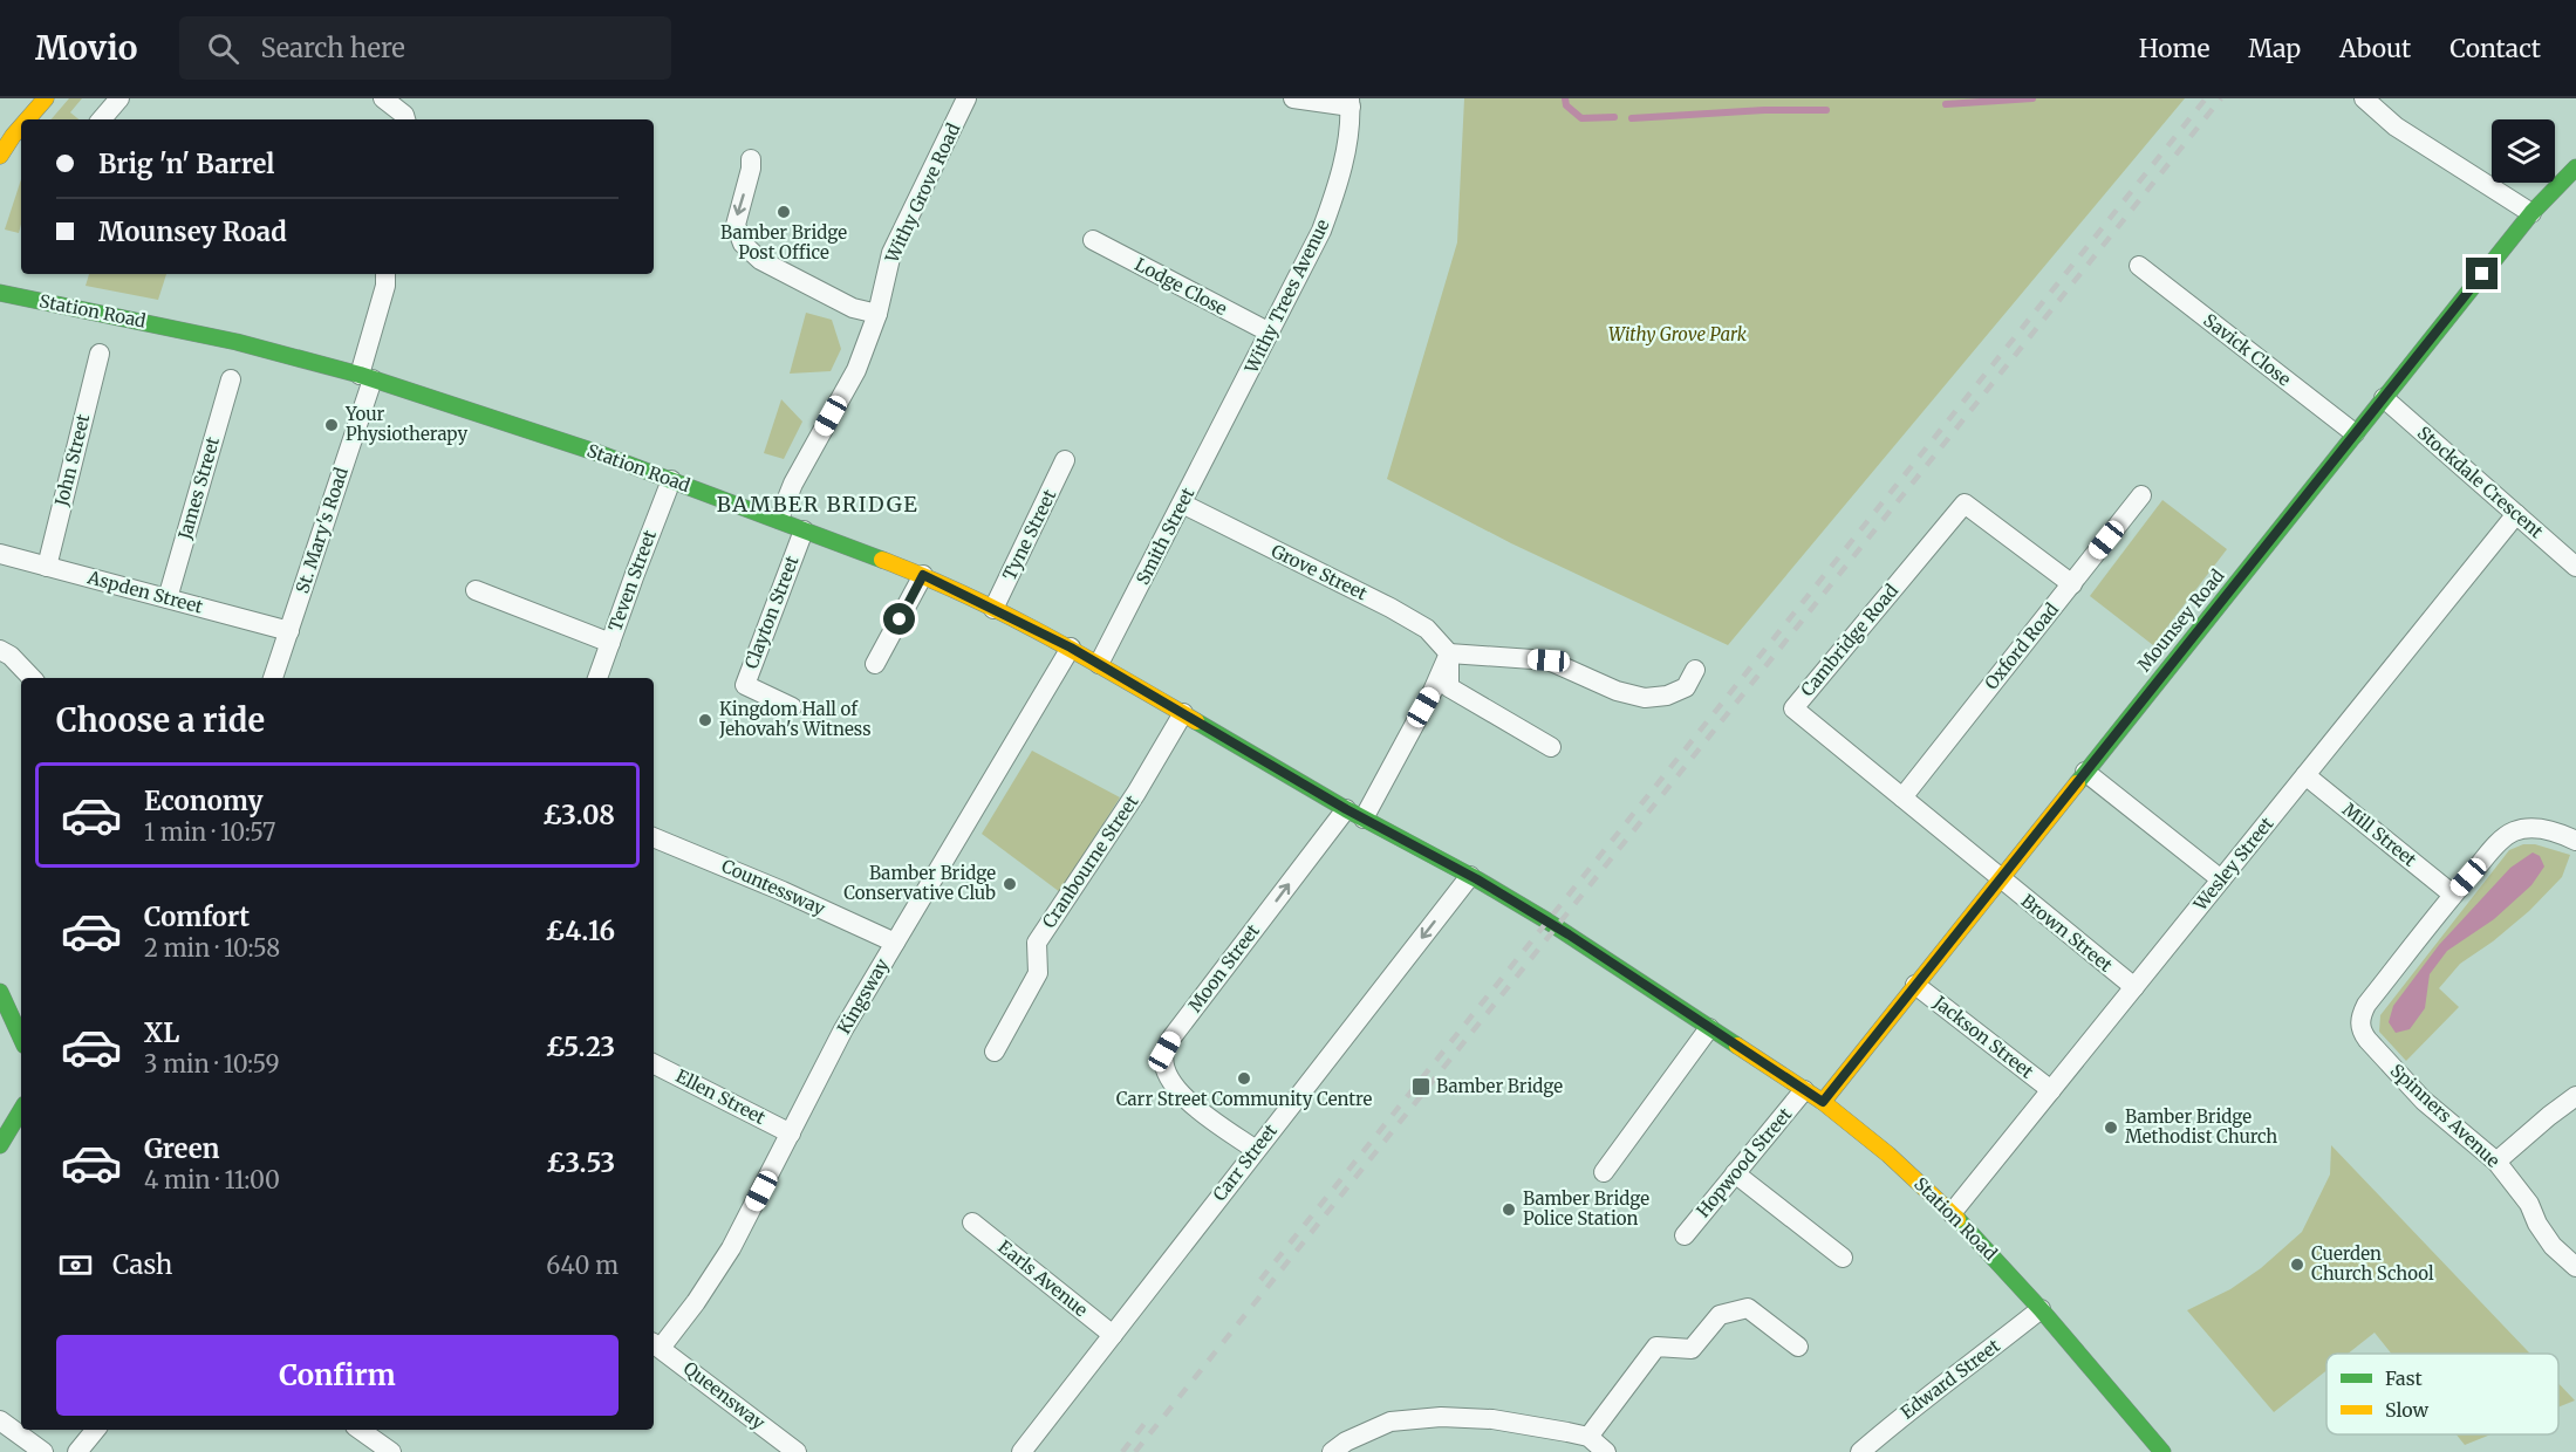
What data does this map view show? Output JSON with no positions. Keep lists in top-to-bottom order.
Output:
{
  "streets": {
    "main road": ["Station Road", "Mounsey Road"],
    "street": [
      "Withy Grove Road",
      "Lodge Close",
      "Withy Trees Avenue",
      "Savick Close",
      "John Street",
      "Stockdale Crescent",
      "James Street",
      "St. Mary's Road",
      "Tyne Street",
      "Smith Street",
      "Grove Street",
      "Teven Street",
      "Aspden Street",
      "Clayton Street",
      "Cambridge Road",
      "Oxford Road",
      "Mill Street",
      "Cranbourne Street",
      "Wesley Street",
      "Countessway",
      "Brown Street",
      "Moon Street",
      "Kingsway",
      "Jackson Street",
      "Ellen Street",
      "Spinners Avenue",
      "Carr Street",
      "Hopwood Street",
      "Earls Avenue",
      "Edward Street",
      "Queensway"
    ]
  },
  "crossings": [
    ["Withy Grove Road", "Station Road"],
    ["Lodge Close", "Withy Trees Avenue"],
    ["Withy Trees Avenue", "Smith Street"],
    ["Station Road", "St. Mary's Road"],
    ["Station Road", "Tyne Street"],
    ["Station Road", "Smith Street"],
    ["Station Road", "Teven Street"],
    ["Station Road", "Clayton Street"],
    ["Station Road", "Mounsey Road"],
    ["Station Road", "Cranbourne Street"],
    ["Station Road", "Wesley Street"],
    ["Station Road", "Moon Street"],
    ["Station Road", "Kingsway"],
    ["Station Road", "Carr Street"],
    ["Station Road", "Hopwood Street"],
    ["Station Road", "Edward Street"],
    ["Savick Close", "Mounsey Road"],
    ["John Street", "Aspden Street"],
    ["Stockdale Crescent", "Mounsey Road"],
    ["Stockdale Crescent", "Wesley Street"],
    ["James Street", "Aspden Street"],
    ["St. Mary's Road", "Aspden Street"],
    ["Smith Street", "Grove Street"],
    ["Grove Street", "Moon Street"],
    ["Mounsey Road", "Cambridge Road"],
    ["Mounsey Road", "Brown Street"],
    ["Mounsey Road", "Jackson Street"],
    ["Cambridge Road", "Oxford Road"],
    ["Cambridge Road", "Brown Street"],
    ["Mill Street", "Wesley Street"],
    ["Mill Street", "Spinners Avenue"],
    ["Wesley Street", "Brown Street"],
    ["Wesley Street", "Jackson Street"],
    ["Countessway", "Kingsway"],
    ["Moon Street", "Carr Street"],
    ["Kingsway", "Ellen Street"],
    ["Kingsway", "Queensway"],
    ["Carr Street", "Earls Avenue"]
  ],
  "one_way": ["Carr Street"],
  "districts": ["BAMBER BRIDGE"],
  "parks": ["Withy Grove Park"],
  "places": {
    "other": [
      "Bamber Bridge Post Office",
      "Your Physiotherapy",
      "Kingdom Hall of Jehovah's Witness",
      "Bamber Bridge Conservative Club",
      "Carr Street Community Centre",
      "Bamber Bridge Methodist Church",
      "Bamber Bridge Police Station",
      "Cuerden Church School"
    ],
    "transit": ["Bamber Bridge"]
  },
  "legend": ["Fast", "Slow"],
  "page": {
    "header": "Movio",
    "search": "Search here",
    "nav": [
      "Home",
      "Map",
      "About",
      "Contact"
    ],
    "banner": ["Brig 'n' Barrel", "Mounsey Road"],
    "heading": "Choose a ride",
    "list": [
      {
        "name": "Economy",
        "note": "1 min · 10:57",
        "value": "£3.08"
      },
      {
        "name": "Comfort",
        "note": "2 min · 10:58",
        "value": "£4.16"
      },
      {
        "name": "XL",
        "note": "3 min · 10:59",
        "value": "£5.23"
      },
      {
        "name": "Green",
        "note": "4 min · 11:00",
        "value": "£3.53"
      }
    ],
    "pay": ["Cash", "640 m"],
    "buttons": "Confirm"
  }
}
